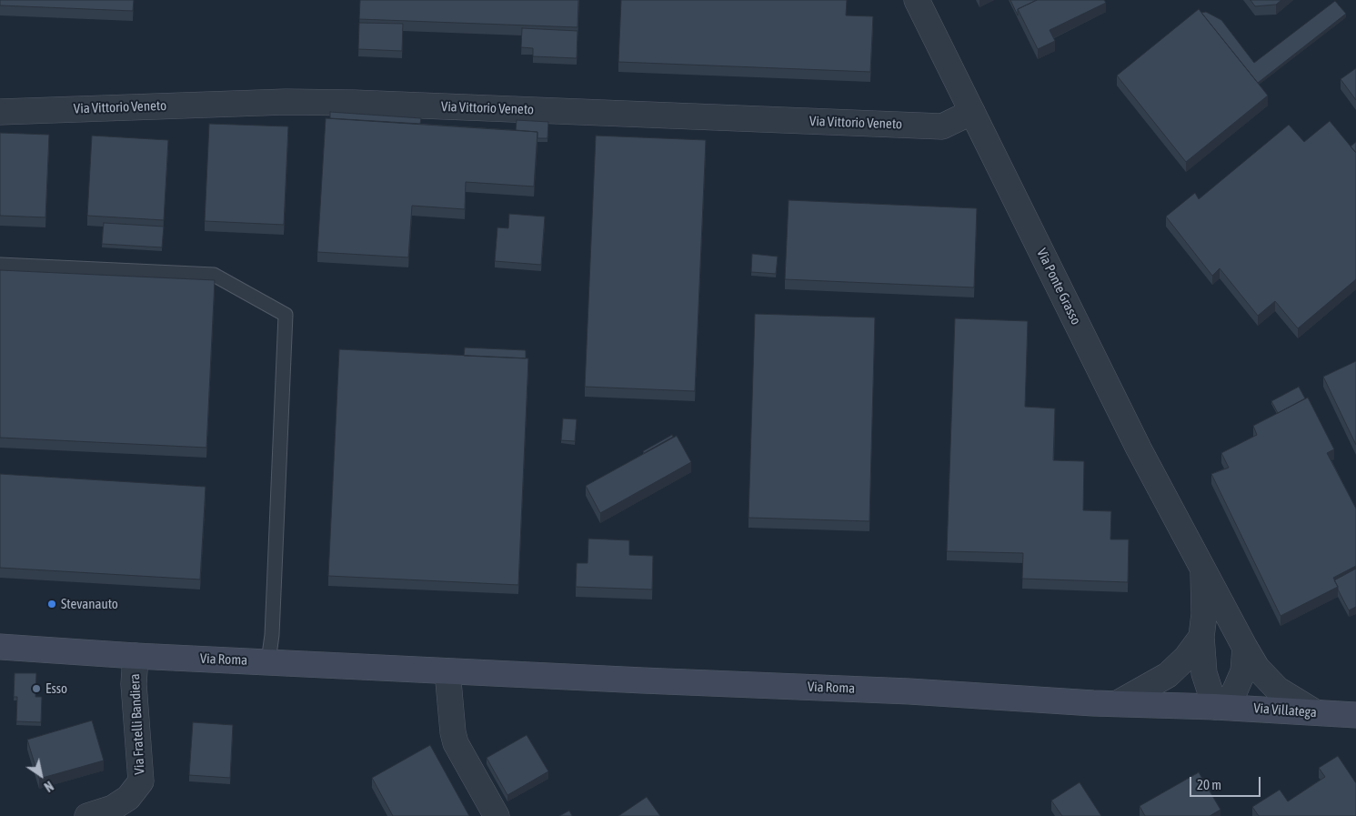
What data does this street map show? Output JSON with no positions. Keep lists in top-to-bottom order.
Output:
{
  "streets": {
    "main road": ["Via Roma", "Via Villatega"],
    "street": ["Via Vittorio Veneto", "Via Ponte Grasso", "Via Fratelli Bandiera"]
  },
  "crossings": [
    ["Via Vittorio Veneto", "Via Ponte Grasso"],
    ["Via Ponte Grasso", "Via Roma"],
    ["Via Ponte Grasso", "Via Villatega"],
    ["Via Roma", "Via Villatega"],
    ["Via Roma", "Via Fratelli Bandiera"]
  ],
  "places": ["Stevanauto", "Esso"],
  "scale_bar": "20 m",
  "north": "bottom right"
}
